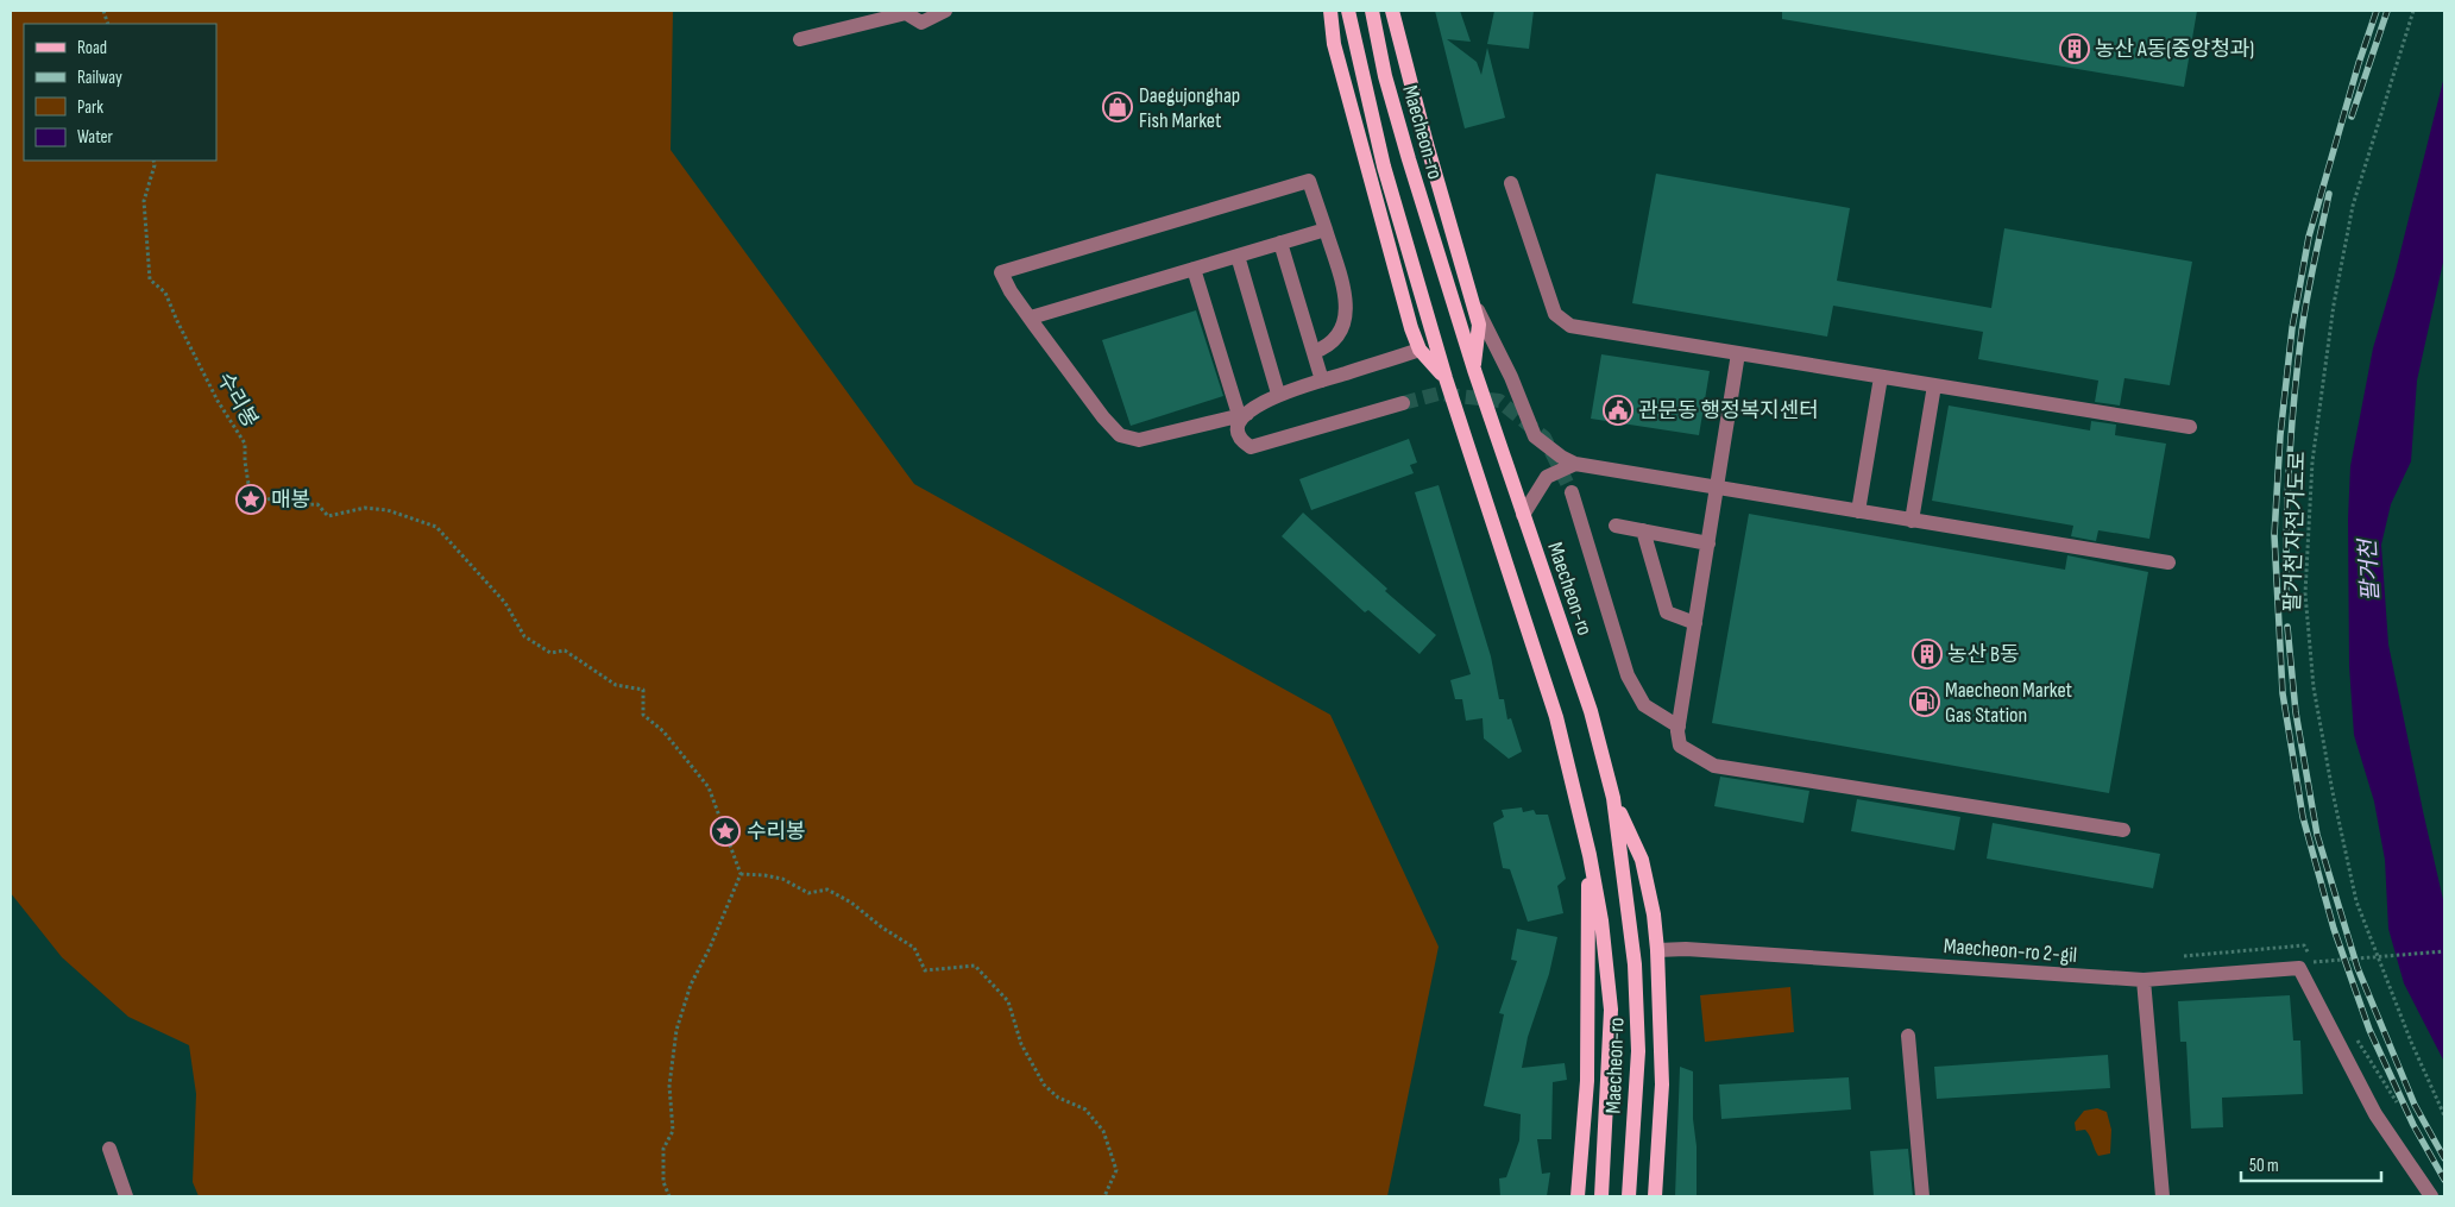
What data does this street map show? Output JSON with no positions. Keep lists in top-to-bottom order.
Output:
{
  "streets": {
    "main road": ["Maecheon-ro"],
    "street": ["Maecheon-ro 2-gil"],
    "path": ["수리봉", "팔거천 자전거도로"]
  },
  "water": ["팔거천"],
  "places": {
    "building": ["농산 A동(중앙청과)", "농산 B동"],
    "shop": ["Daegujonghap Fish Market"],
    "public building": ["관문동 행정복지센터"],
    "place": ["매봉", "수리봉"],
    "fuel station": ["Maecheon Market Gas Station"]
  },
  "legend": [
    "Road",
    "Railway",
    "Park",
    "Water"
  ],
  "scale_bar": "50 m"
}
